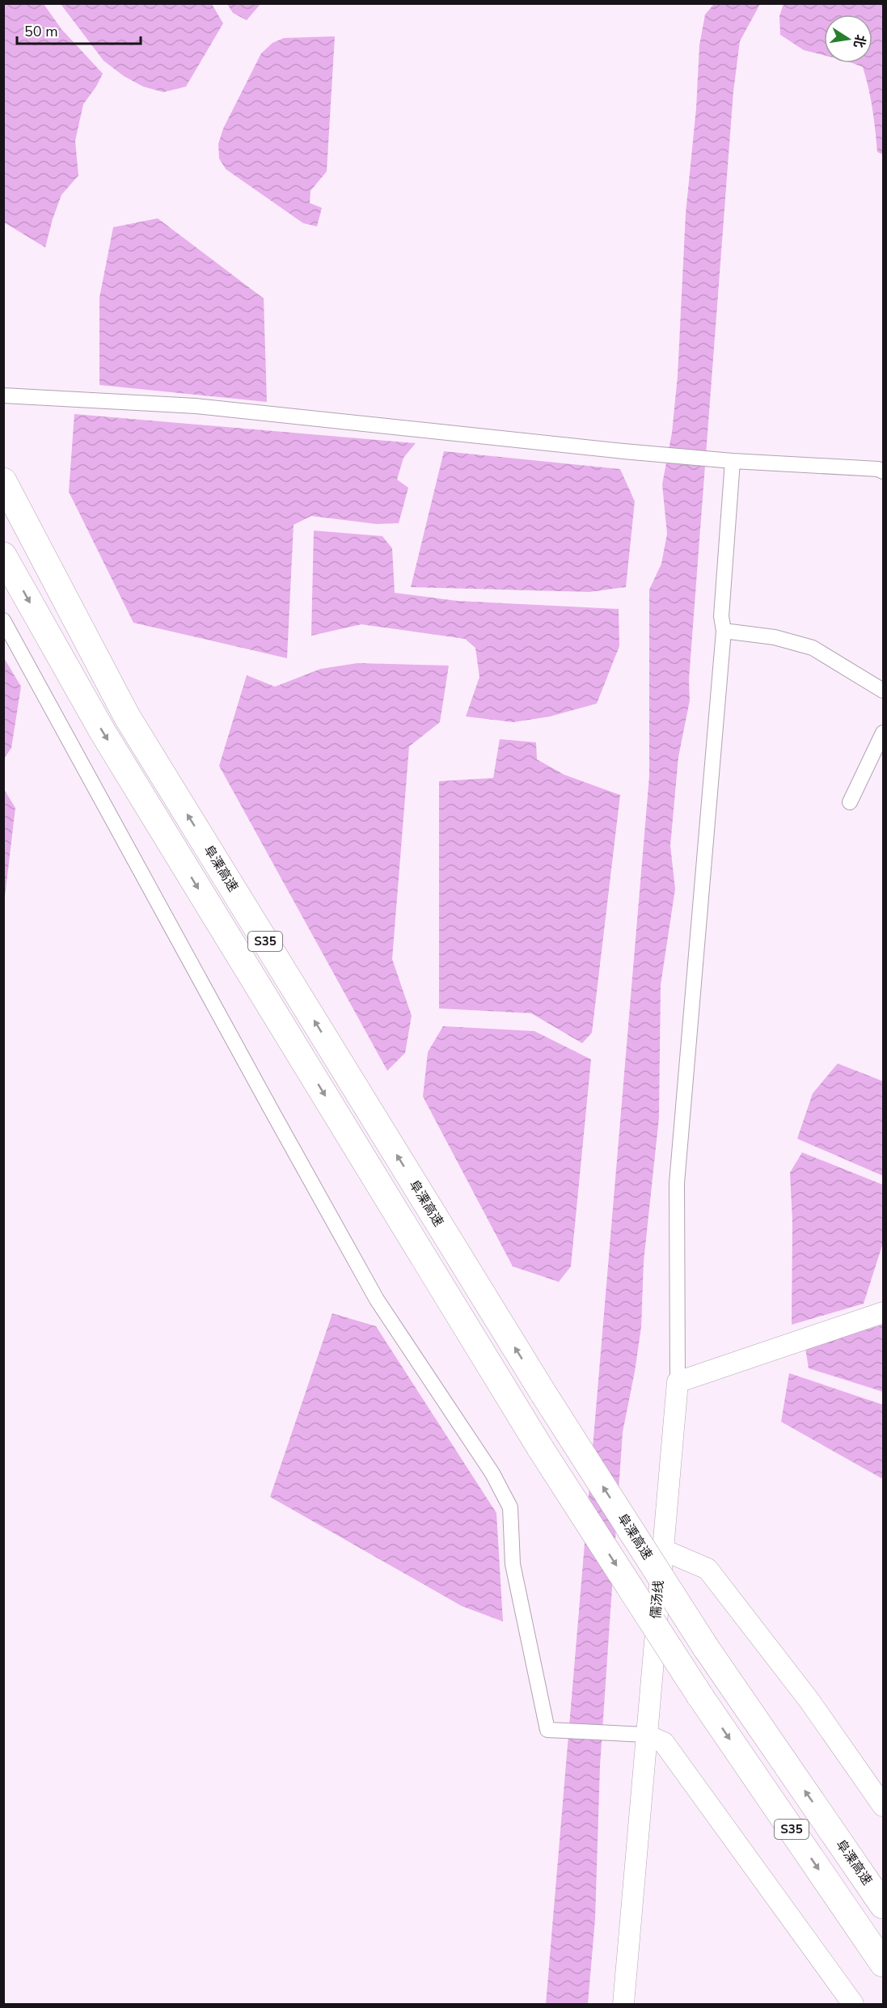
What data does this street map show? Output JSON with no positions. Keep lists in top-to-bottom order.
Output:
{
  "streets": {
    "highway": ["阜溧高速", "S35"],
    "street": ["儒汤线"]
  },
  "scale_bar": "50 m",
  "north": "right"
}
